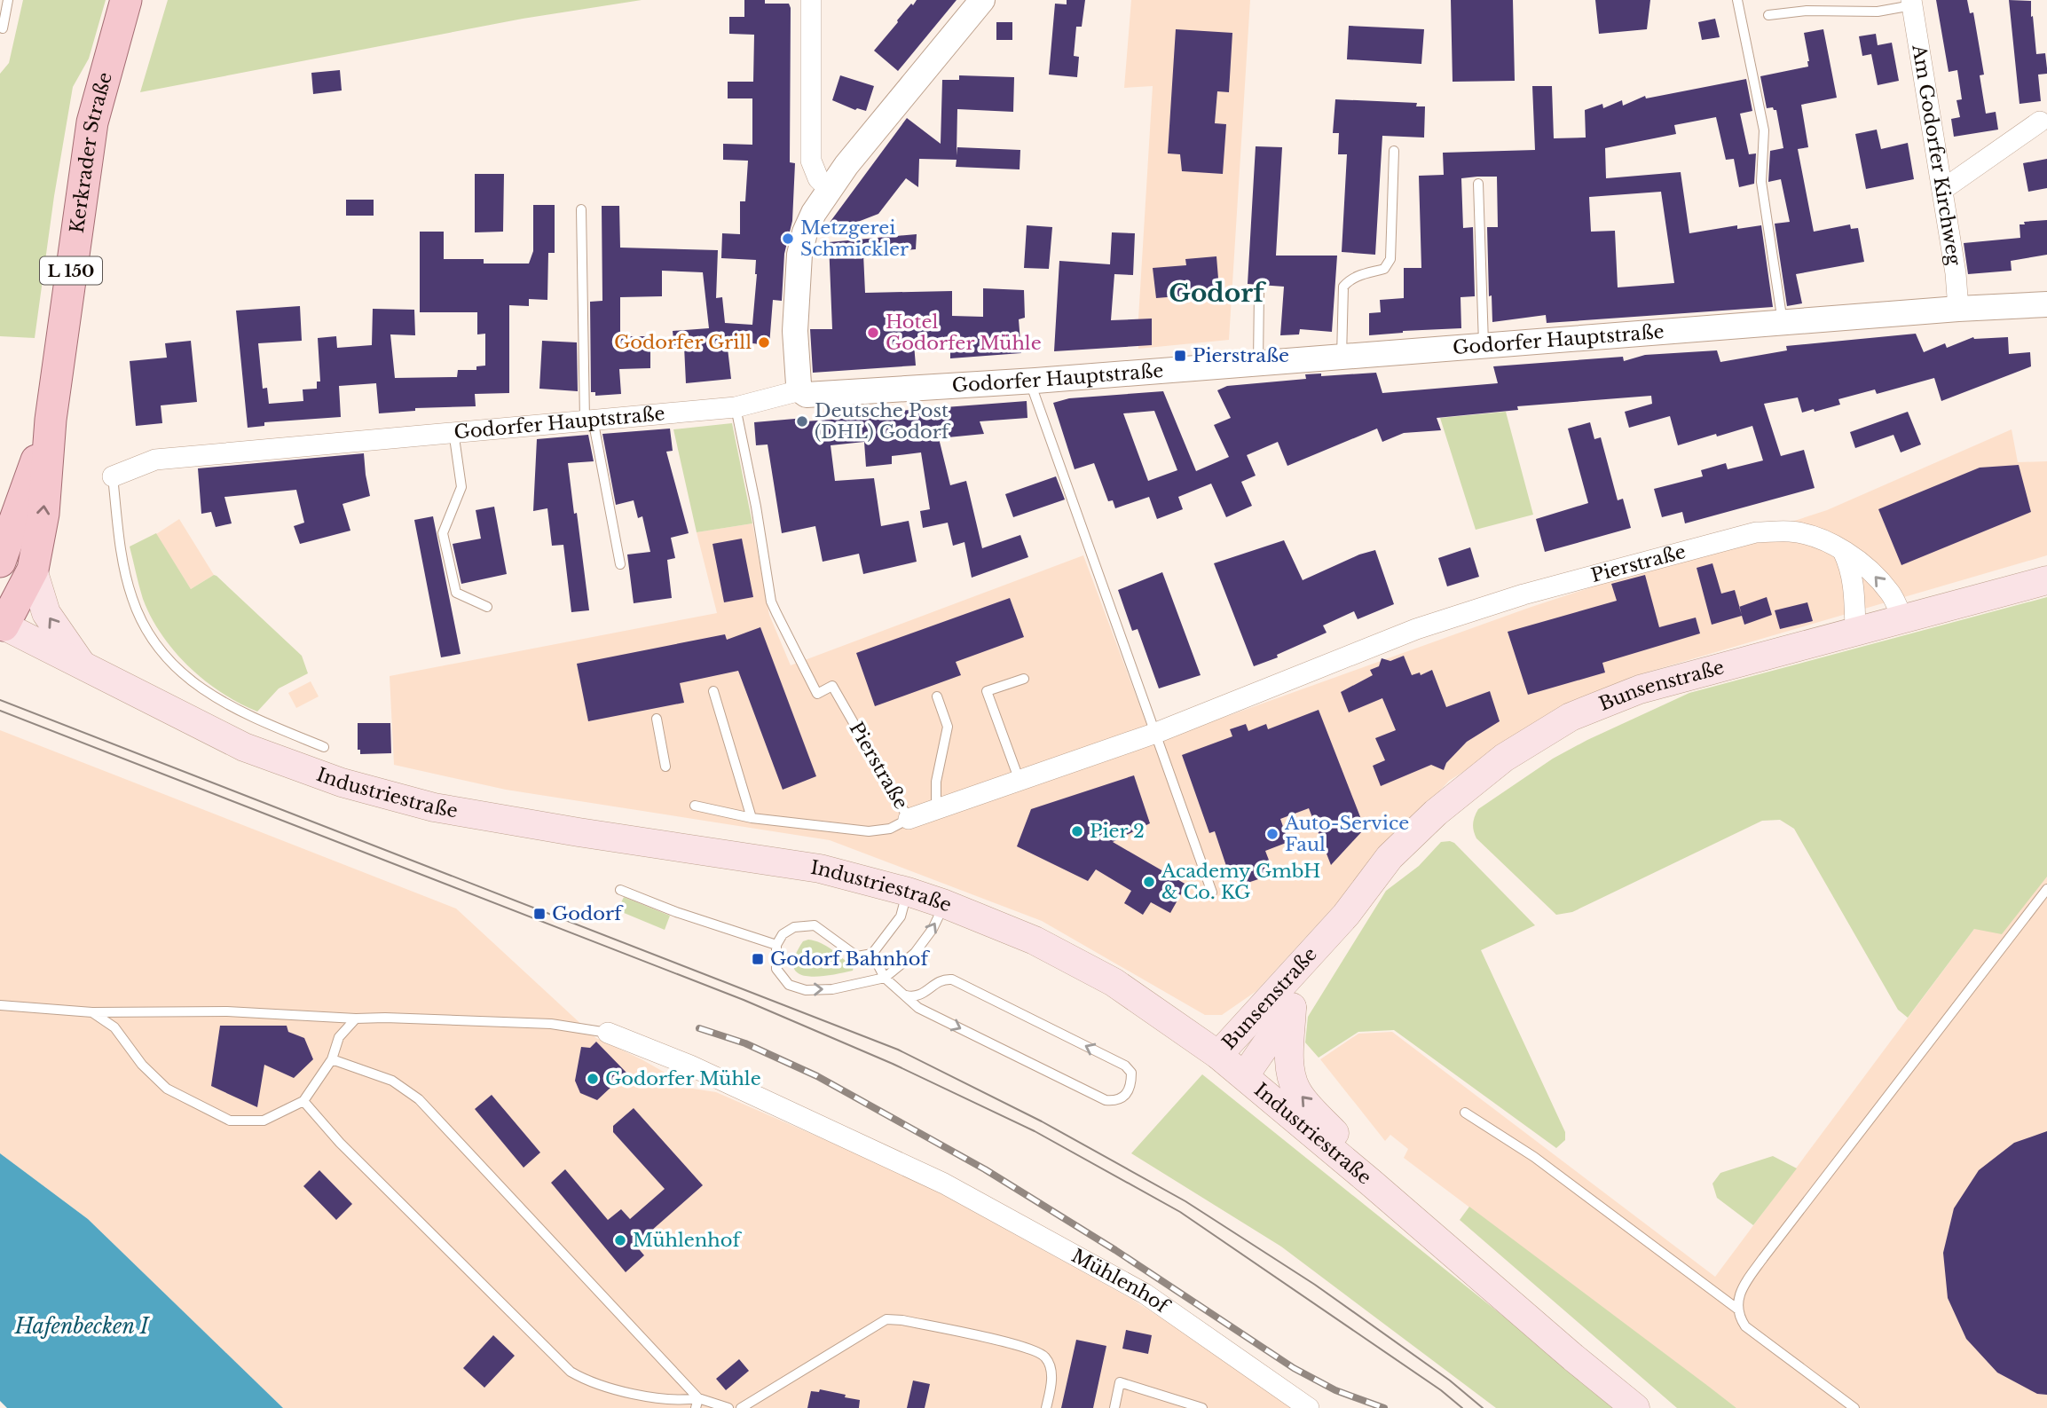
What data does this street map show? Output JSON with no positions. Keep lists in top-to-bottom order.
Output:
{
  "streets": {
    "main road": [
      "Kerkrader Straße",
      "L 150",
      "Bunsenstraße",
      "Industriestraße"
    ],
    "street": [
      "Am Godorfer Kirchweg",
      "Godorfer Hauptstraße",
      "Pierstraße",
      "Mühlenhof"
    ]
  },
  "crossings": [
    ["Kerkrader Straße", "Industriestraße"],
    ["Am Godorfer Kirchweg", "Godorfer Hauptstraße"],
    ["Godorfer Hauptstraße", "Pierstraße"],
    ["Pierstraße", "Bunsenstraße"],
    ["Bunsenstraße", "Industriestraße"]
  ],
  "districts": ["Godorf"],
  "water": ["Hafenbecken I"],
  "places": {
    "other": [
      "Metzgerei Schmickler",
      "Hotel Godorfer Mühle",
      "Godorfer Grill",
      "Deutsche Post (DHL) Godorf",
      "Pier 2",
      "Auto-Service Faul",
      "Academy GmbH & Co. KG",
      "Godorfer Mühle",
      "Mühlenhof"
    ],
    "transit": ["Pierstraße", "Godorf", "Godorf Bahnhof"]
  }
}
